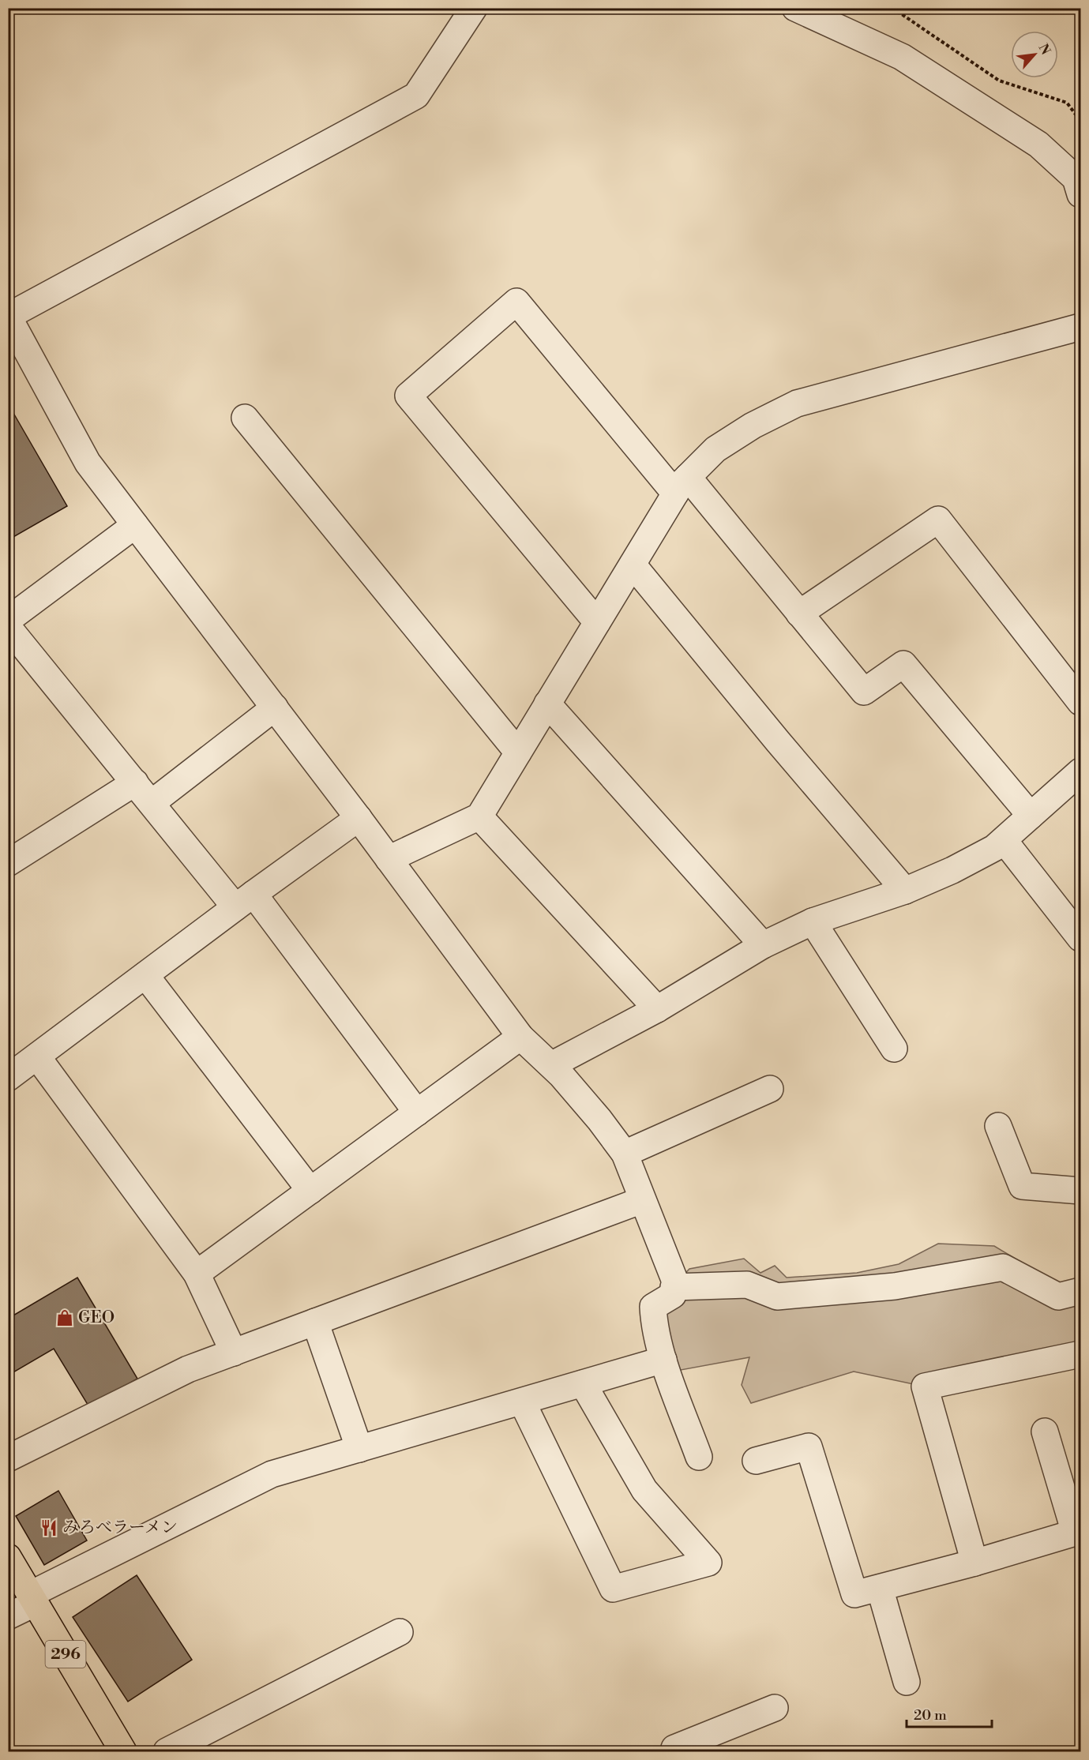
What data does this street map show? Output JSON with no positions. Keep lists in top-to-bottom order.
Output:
{
  "streets": {
    "highway": ["296"]
  },
  "places": {
    "shop": ["GEO"],
    "restaurant": ["みろべラーメン"]
  },
  "scale_bar": "20 m",
  "north": "top right"
}
